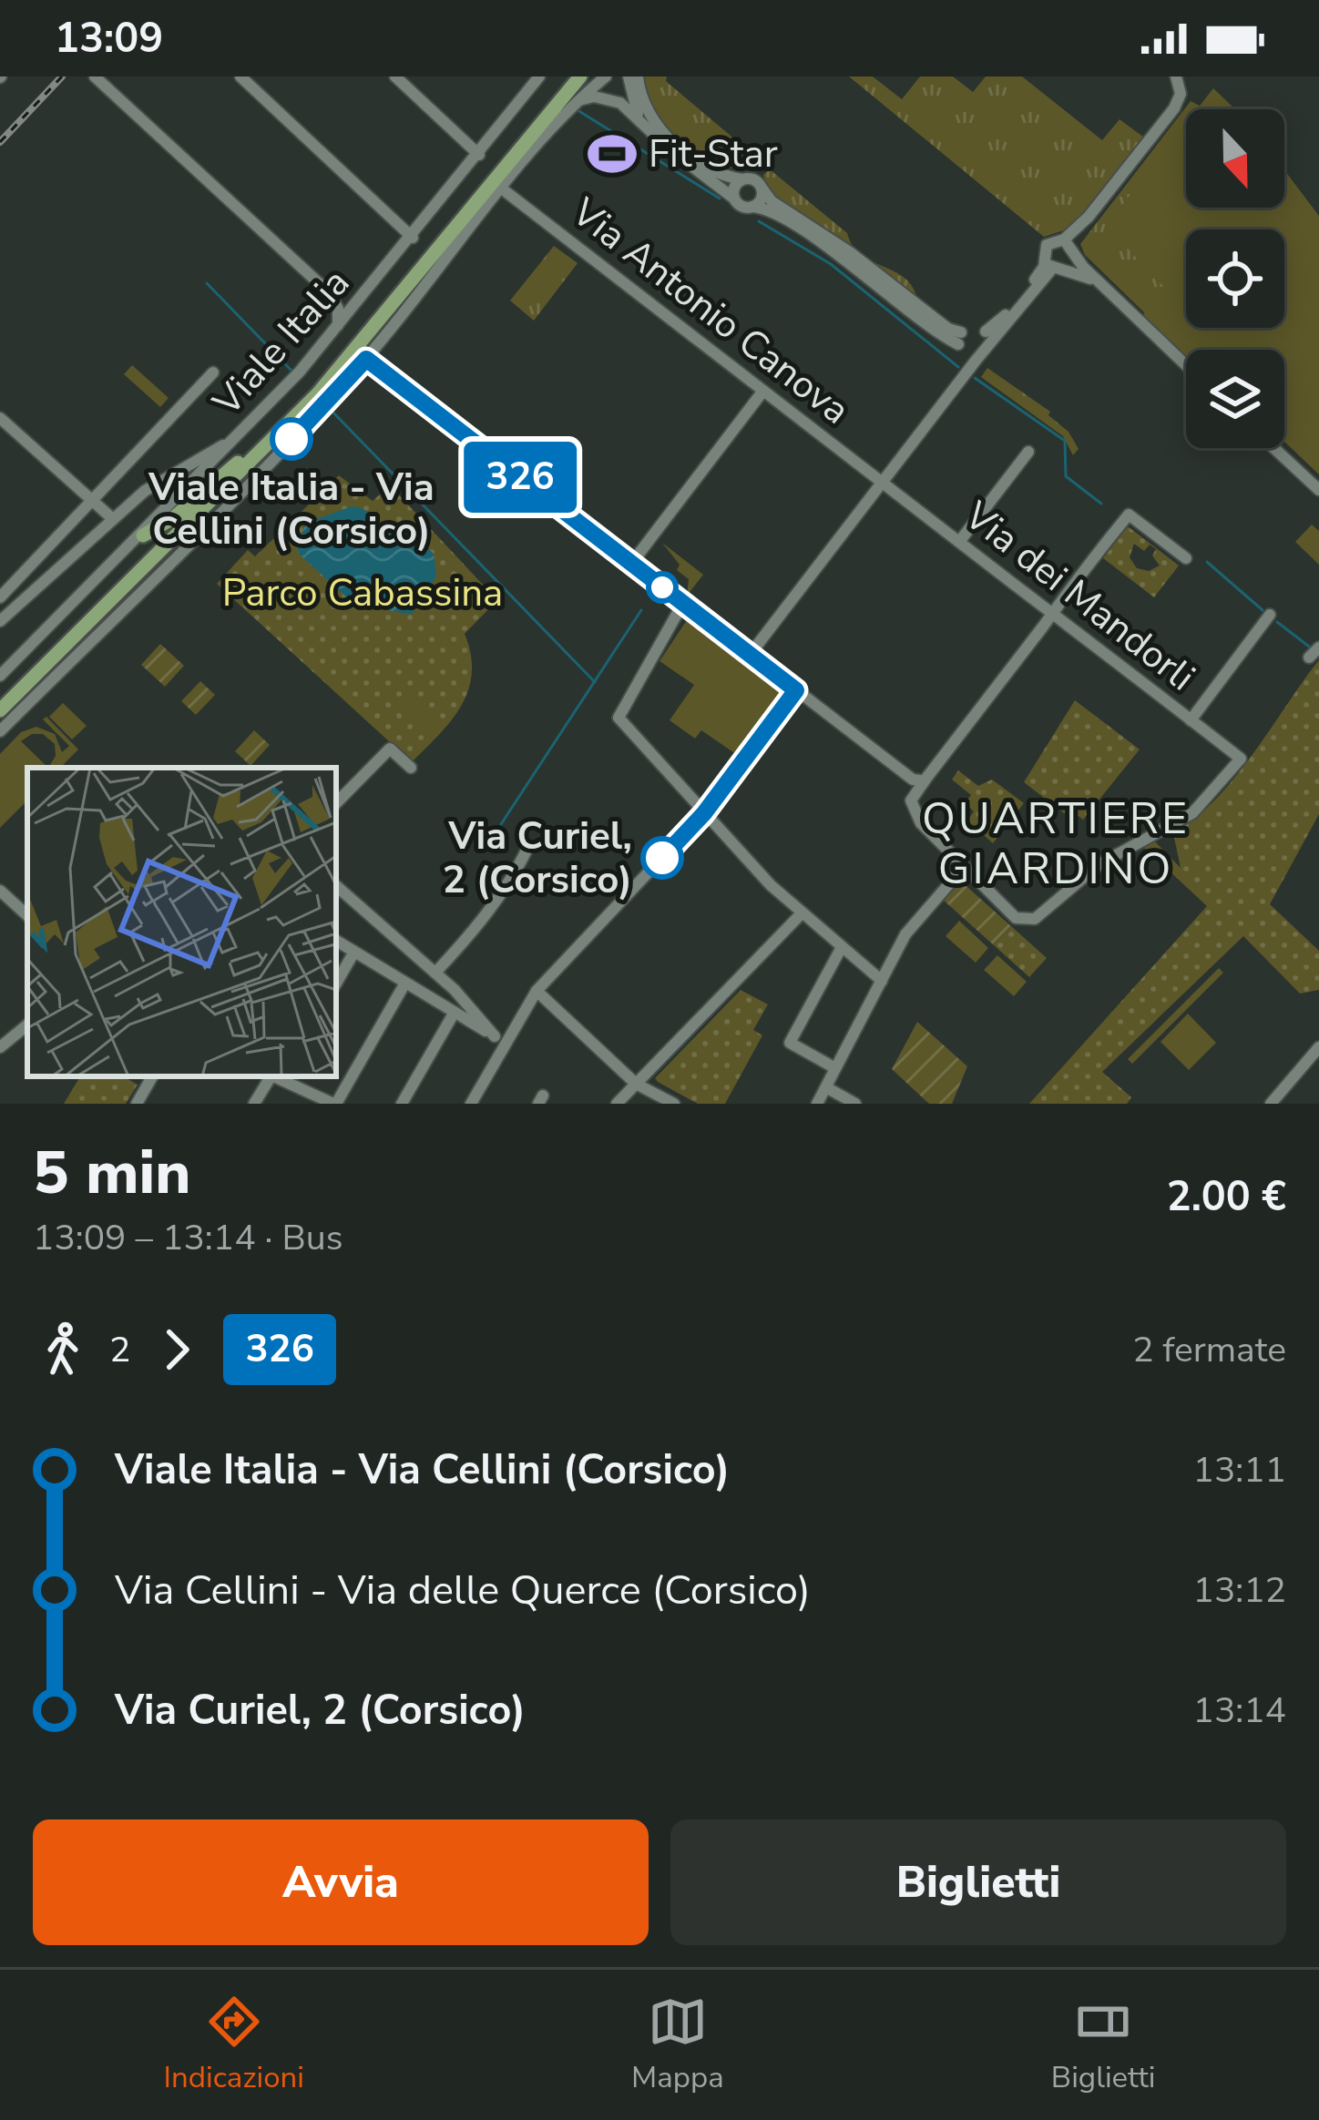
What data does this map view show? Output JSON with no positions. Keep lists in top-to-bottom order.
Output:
{
  "streets": {
    "street": ["Via Antonio Canova", "Viale Italia", "Via dei Mandorli"]
  },
  "crossings": [
    ["Via Antonio Canova", "Viale Italia"],
    ["Via Antonio Canova", "Via dei Mandorli"]
  ],
  "districts": ["QUARTIERE GIARDINO"],
  "parks": ["Parco Cabassina"],
  "places": {
    "sports": ["Fit-Star"],
    "other": ["Viale Italia - Via Cellini (Corsico)", "Via Curiel, 2 (Corsico)"]
  },
  "lines": ["bus line 326"],
  "north": "bottom",
  "page": {
    "status": "13:09",
    "on_map": "326",
    "heading": ["5 min", "13:09 – 13:14 · Bus", "2.00 €"],
    "legs": ["2", "326", "2 fermate"],
    "list": [
      {
        "name": "Viale Italia - Via Cellini (Corsico)",
        "value": "13:11"
      },
      {
        "name": "Via Cellini - Via delle Querce (Corsico)",
        "value": "13:12"
      },
      {
        "name": "Via Curiel, 2 (Corsico)",
        "value": "13:14"
      }
    ],
    "buttons": ["Avvia", "Biglietti"],
    "tabs": ["Indicazioni", "Mappa", "Biglietti"]
  }
}
